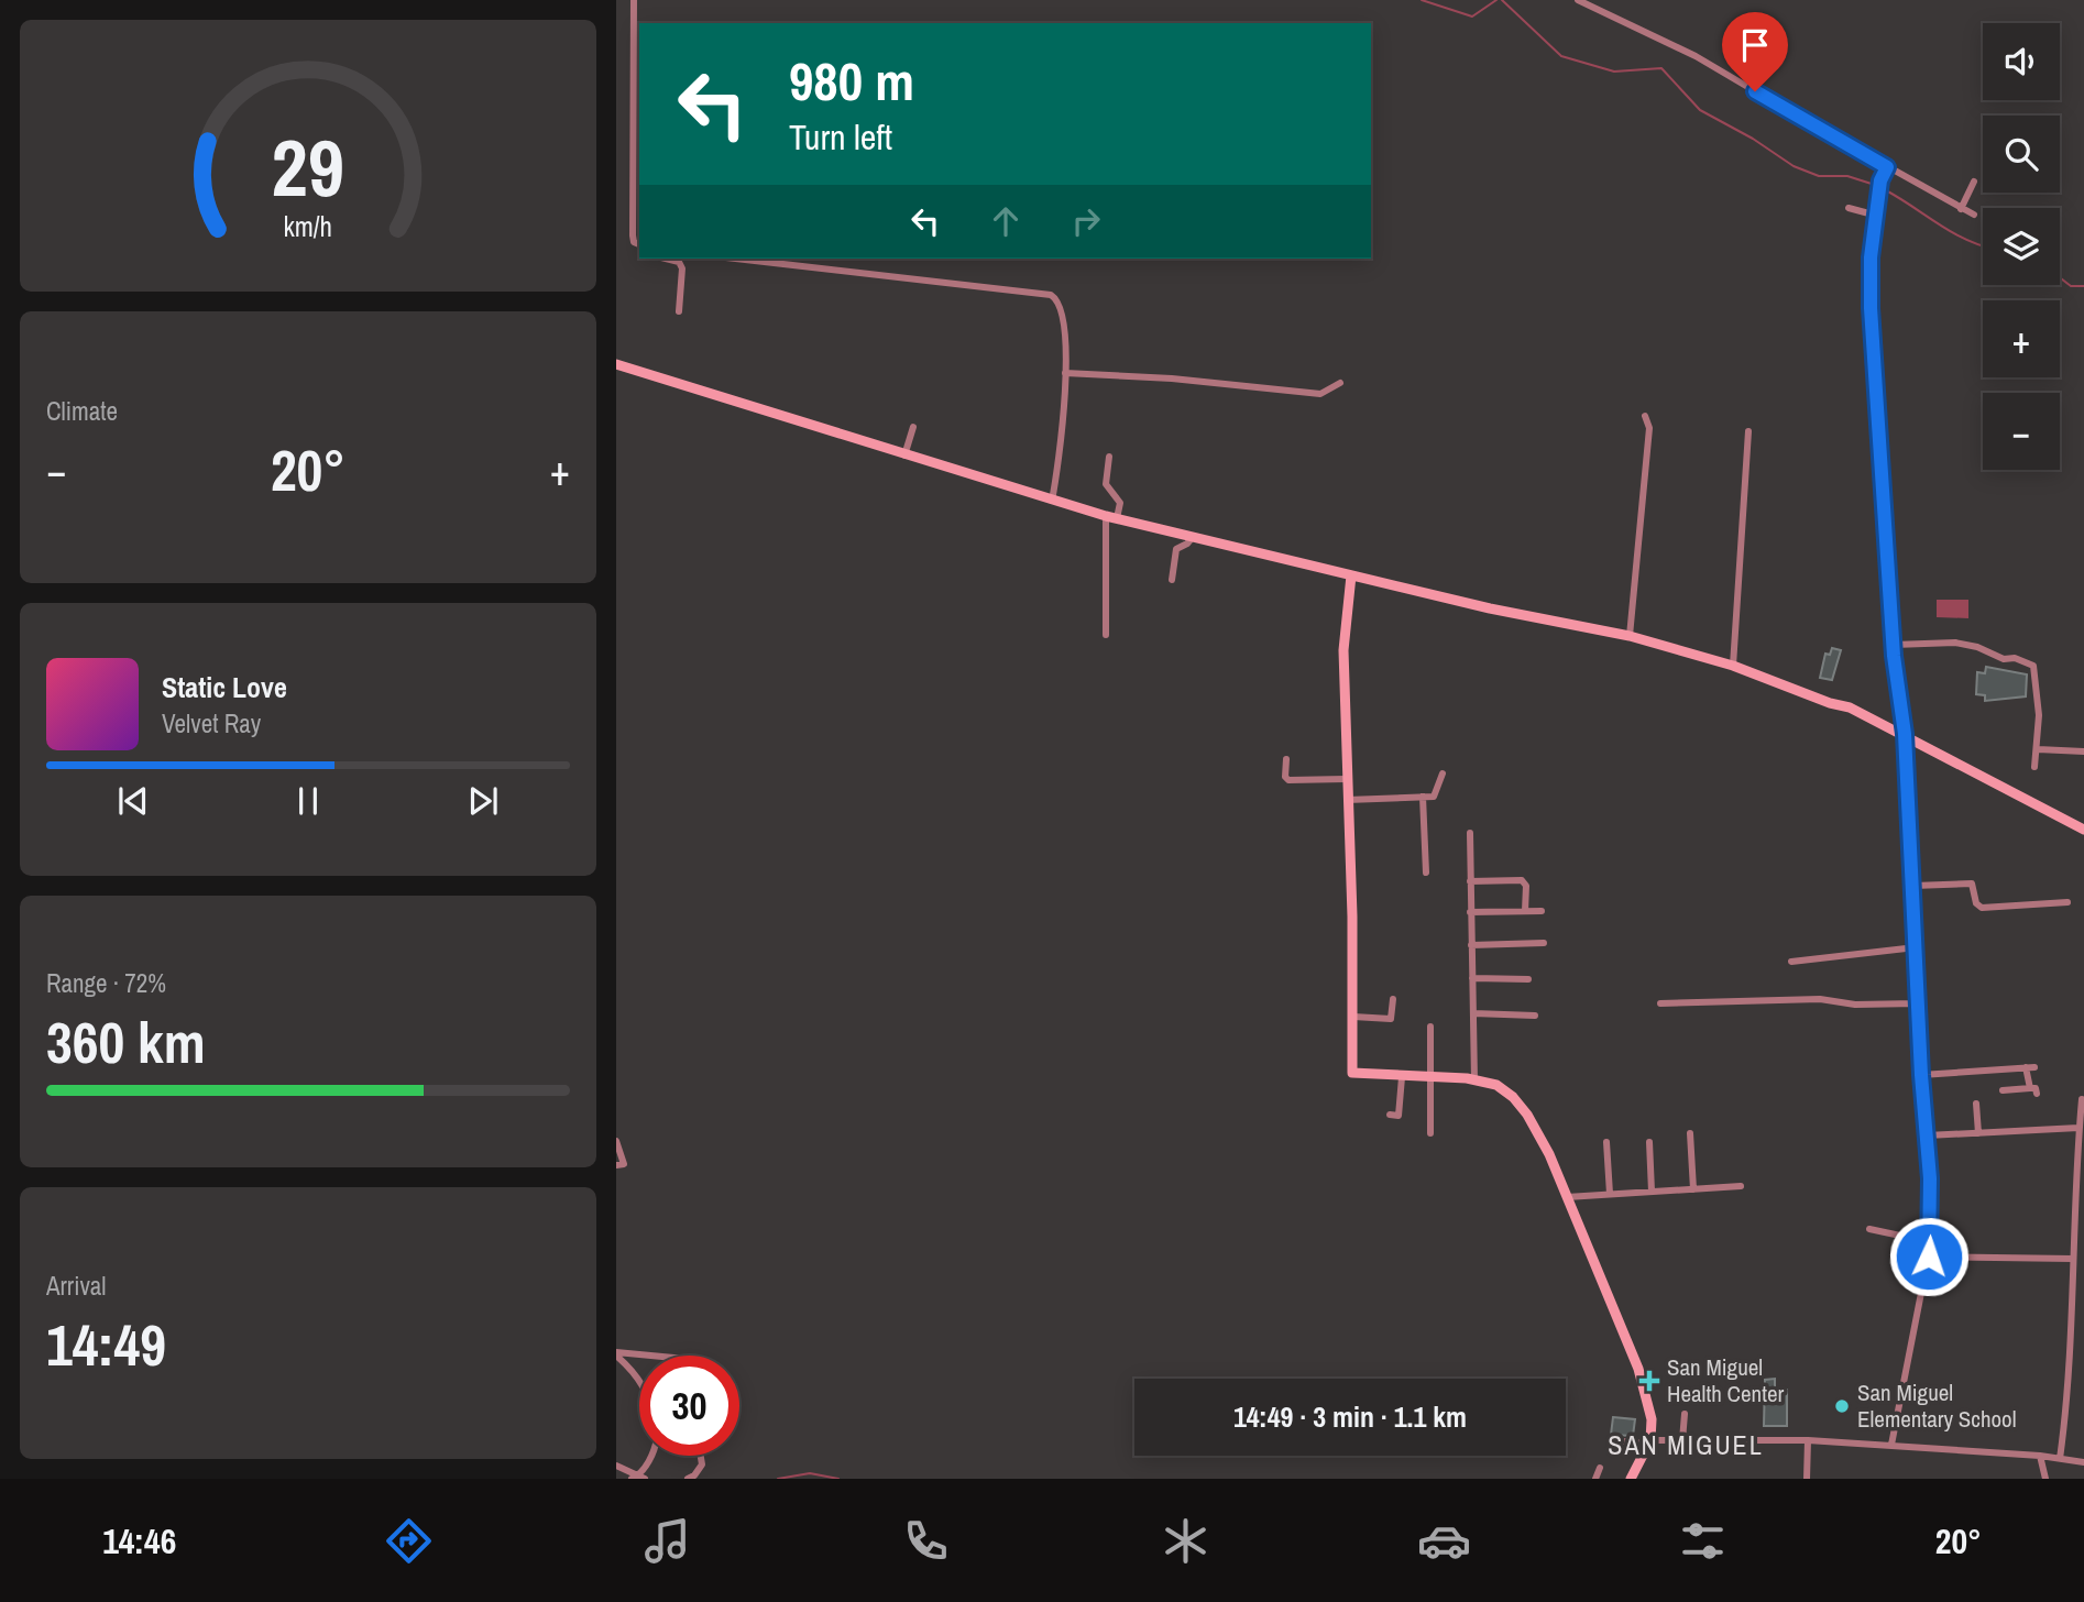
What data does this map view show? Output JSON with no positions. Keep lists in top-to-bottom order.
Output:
{
  "districts": ["SAN MIGUEL"],
  "places": {
    "health": ["San Miguel Health Center"],
    "other": ["San Miguel Elementary School"]
  },
  "page": {
    "map_buttons": ["+", "−"],
    "turn": ["980 m", "Turn left"],
    "tile": [
      "Climate",
      ["Range · 72%", "360 km"],
      ["Arrival", "14:49"]
    ],
    "heat": ["−", "20°", "+"],
    "song": ["Static Love", "Velvet Ray"],
    "limit": "30",
    "trip": "14:49 · 3 min · 1.1 km",
    "tabs": ["14:46", "20°"],
    "gauge": ["29", "km/h"]
  }
}
